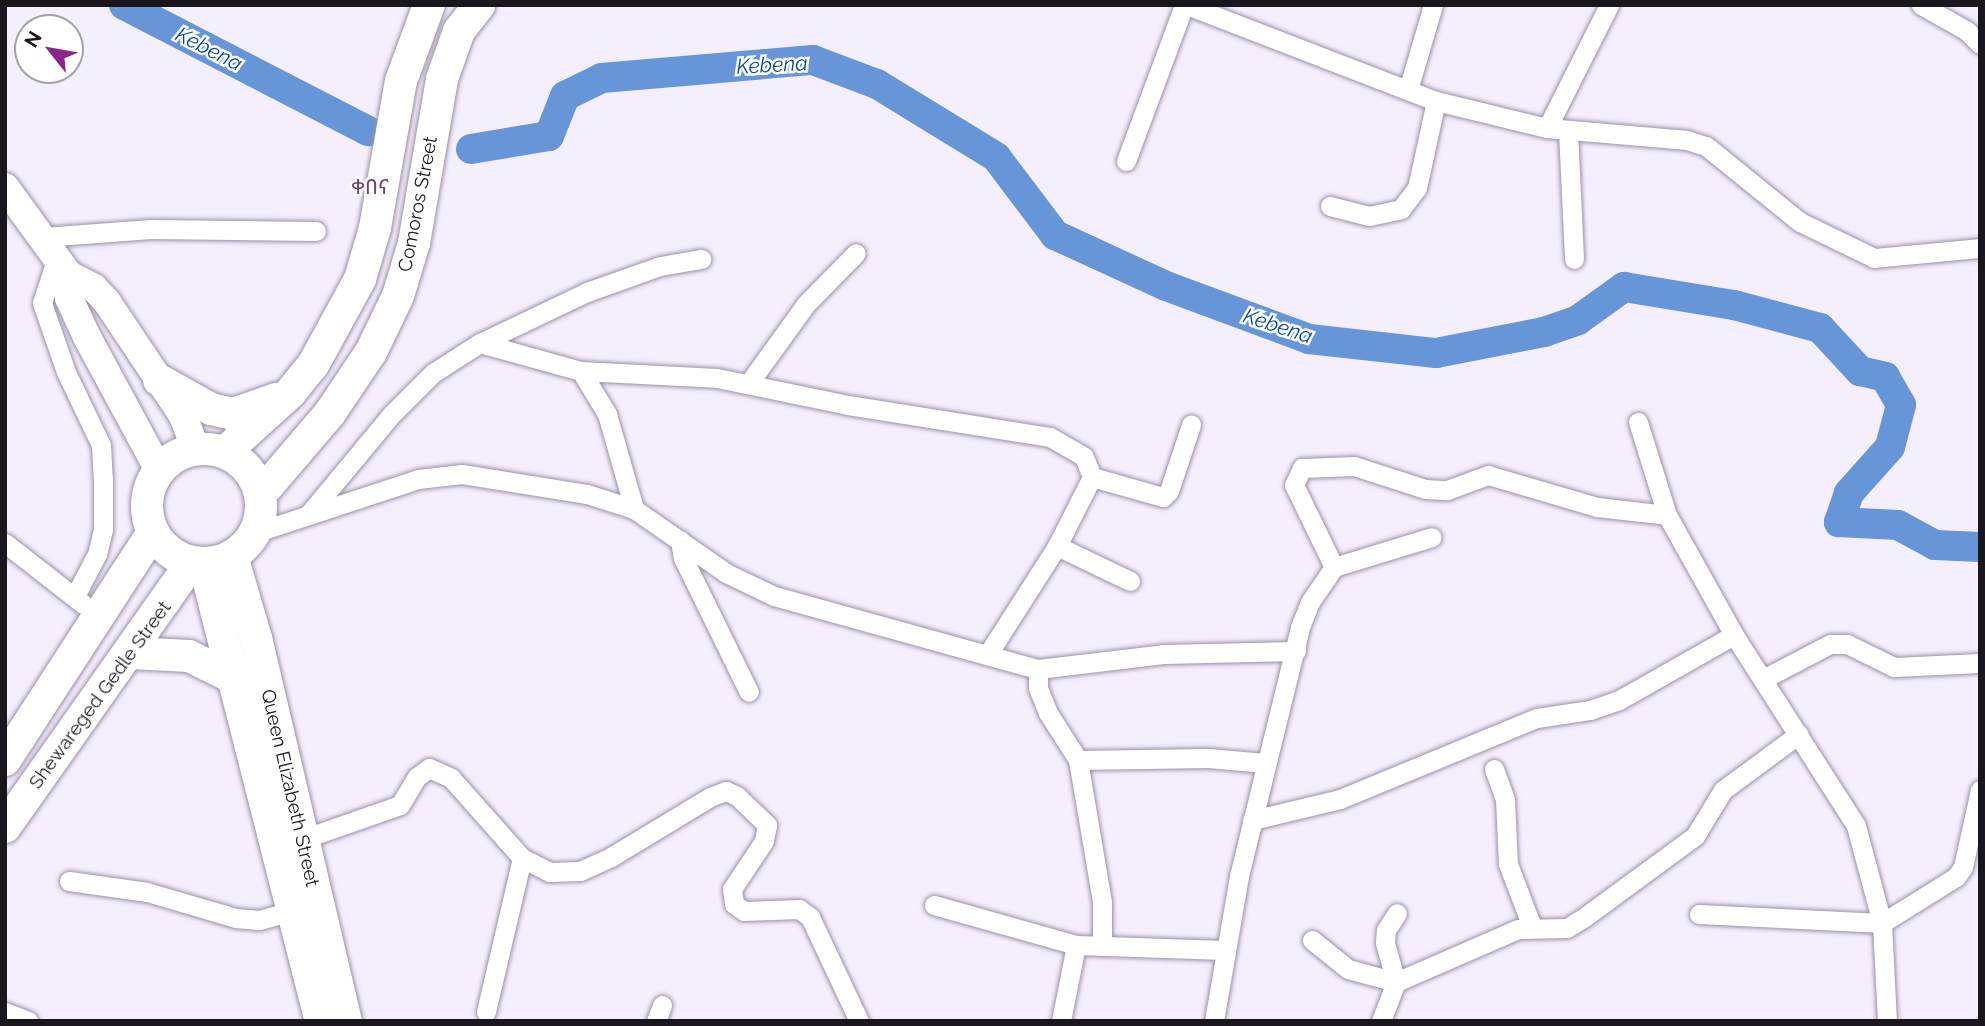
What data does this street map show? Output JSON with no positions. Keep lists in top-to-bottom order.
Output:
{
  "streets": {
    "main road": ["Comoros Street", "Shewareged Gedle Street", "Queen Elizabeth Street"]
  },
  "crossings": [
    ["Comoros Street", "Shewareged Gedle Street"],
    ["Comoros Street", "Queen Elizabeth Street"],
    ["Shewareged Gedle Street", "Queen Elizabeth Street"]
  ],
  "districts": ["ቀበና"],
  "water": ["Kebena"],
  "north": "top left"
}
